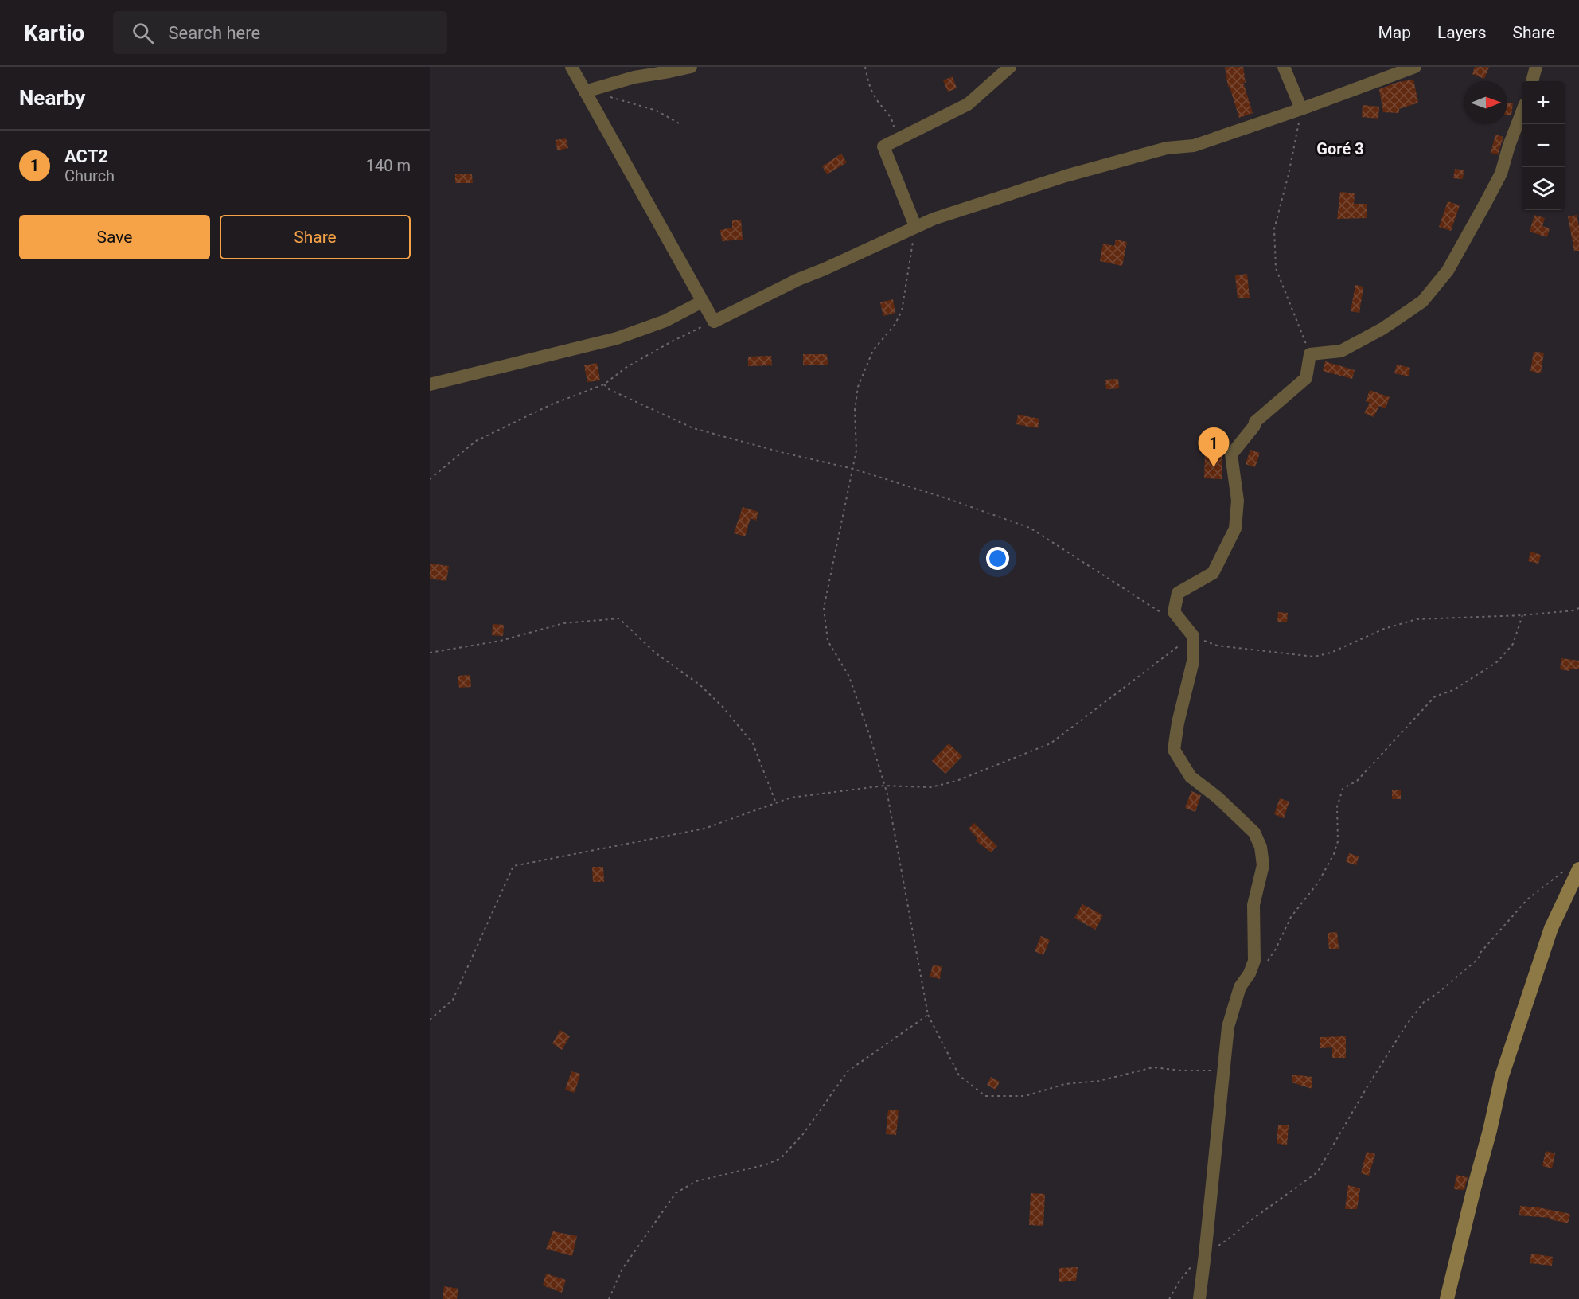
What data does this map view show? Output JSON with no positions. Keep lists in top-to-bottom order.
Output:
{
  "districts": ["Goré 3"],
  "north": "right",
  "page": {
    "header": "Kartio",
    "search": "Search here",
    "nav": ["Map", "Layers", "Share"],
    "heading": "Nearby",
    "map_buttons": ["+", "−"],
    "list": [
      {
        "mark": "1",
        "name": "ACT2",
        "note": "Church",
        "value": "140 m"
      }
    ],
    "buttons": ["Save", "Share"],
    "pins": "1"
  }
}
